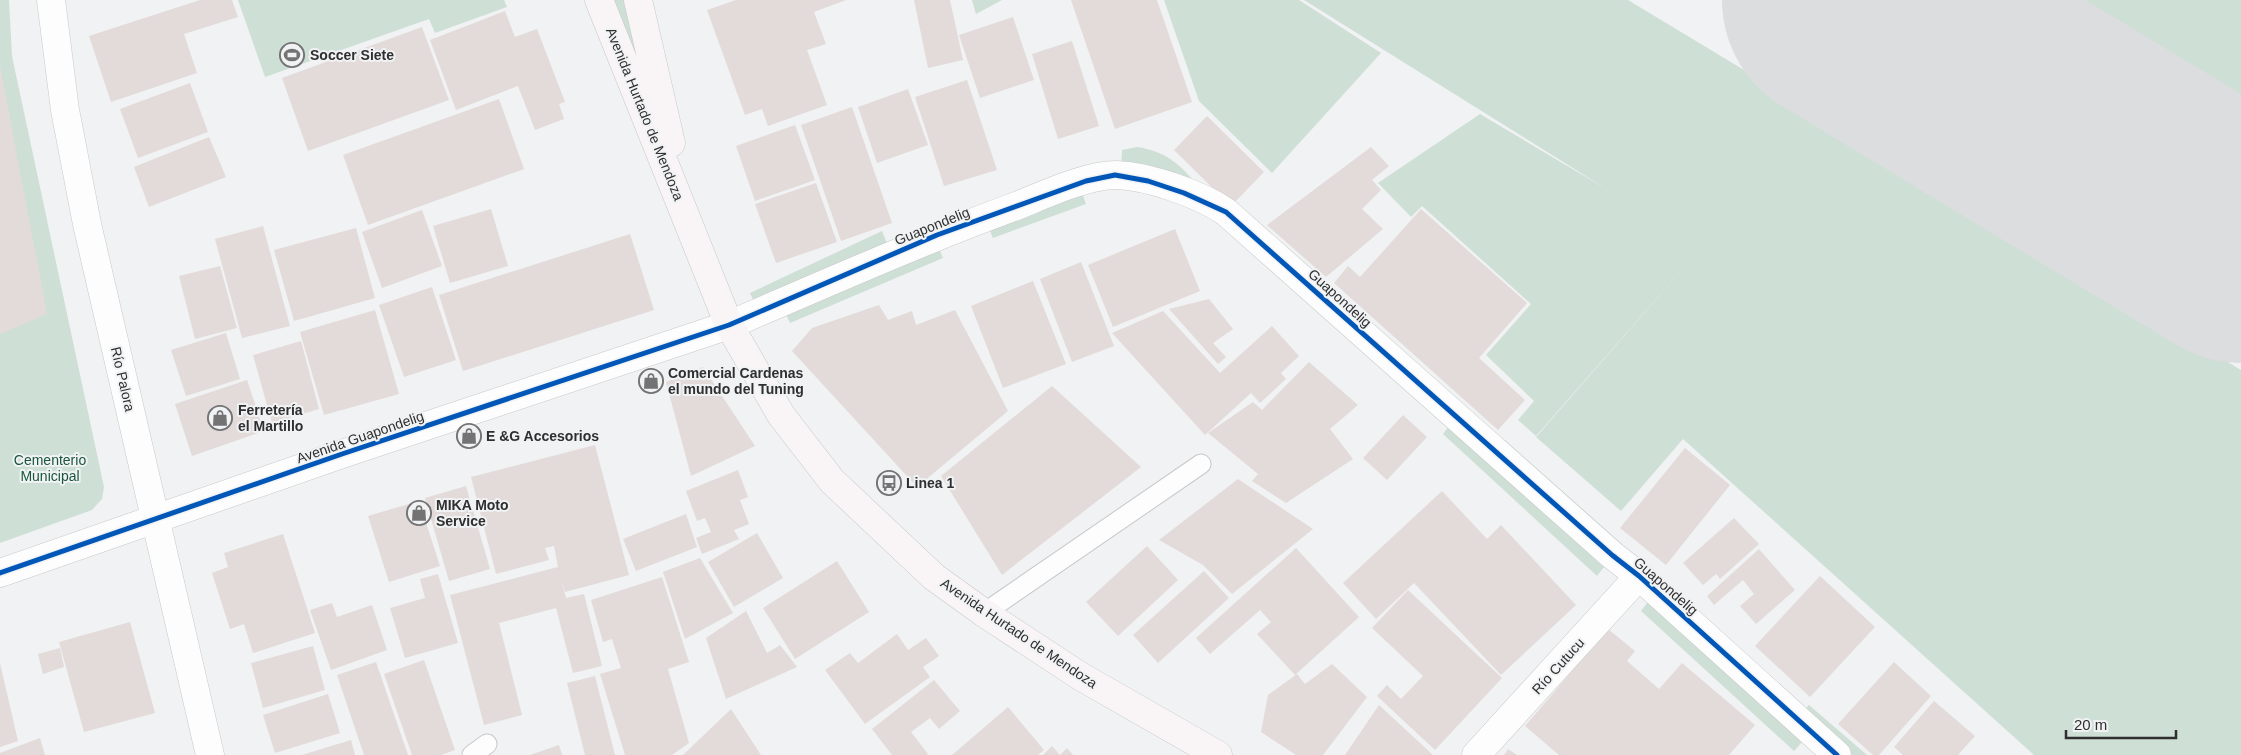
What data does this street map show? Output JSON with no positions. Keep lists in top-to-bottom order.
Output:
{
  "streets": {
    "main road": ["Avenida Hurtado de Mendoza"],
    "street": [
      "Guapondelig",
      "Río Palora",
      "Avenida Guapondelig",
      "Río Cutucu"
    ]
  },
  "crossings": [
    ["Avenida Hurtado de Mendoza", "Guapondelig"],
    ["Avenida Hurtado de Mendoza", "Avenida Guapondelig"],
    ["Guapondelig", "Avenida Guapondelig"],
    ["Guapondelig", "Río Cutucu"],
    ["Río Palora", "Avenida Guapondelig"]
  ],
  "parks": ["Cementerio Municipal"],
  "places": {
    "sports": ["Soccer Siete"],
    "shop": [
      "Comercial Cardenas el mundo del Tuning",
      "Ferretería el Martillo",
      "E &G Accesorios",
      "MIKA Moto Service"
    ],
    "bus stop": ["Linea 1"]
  },
  "scale_bar": "20 m"
}
